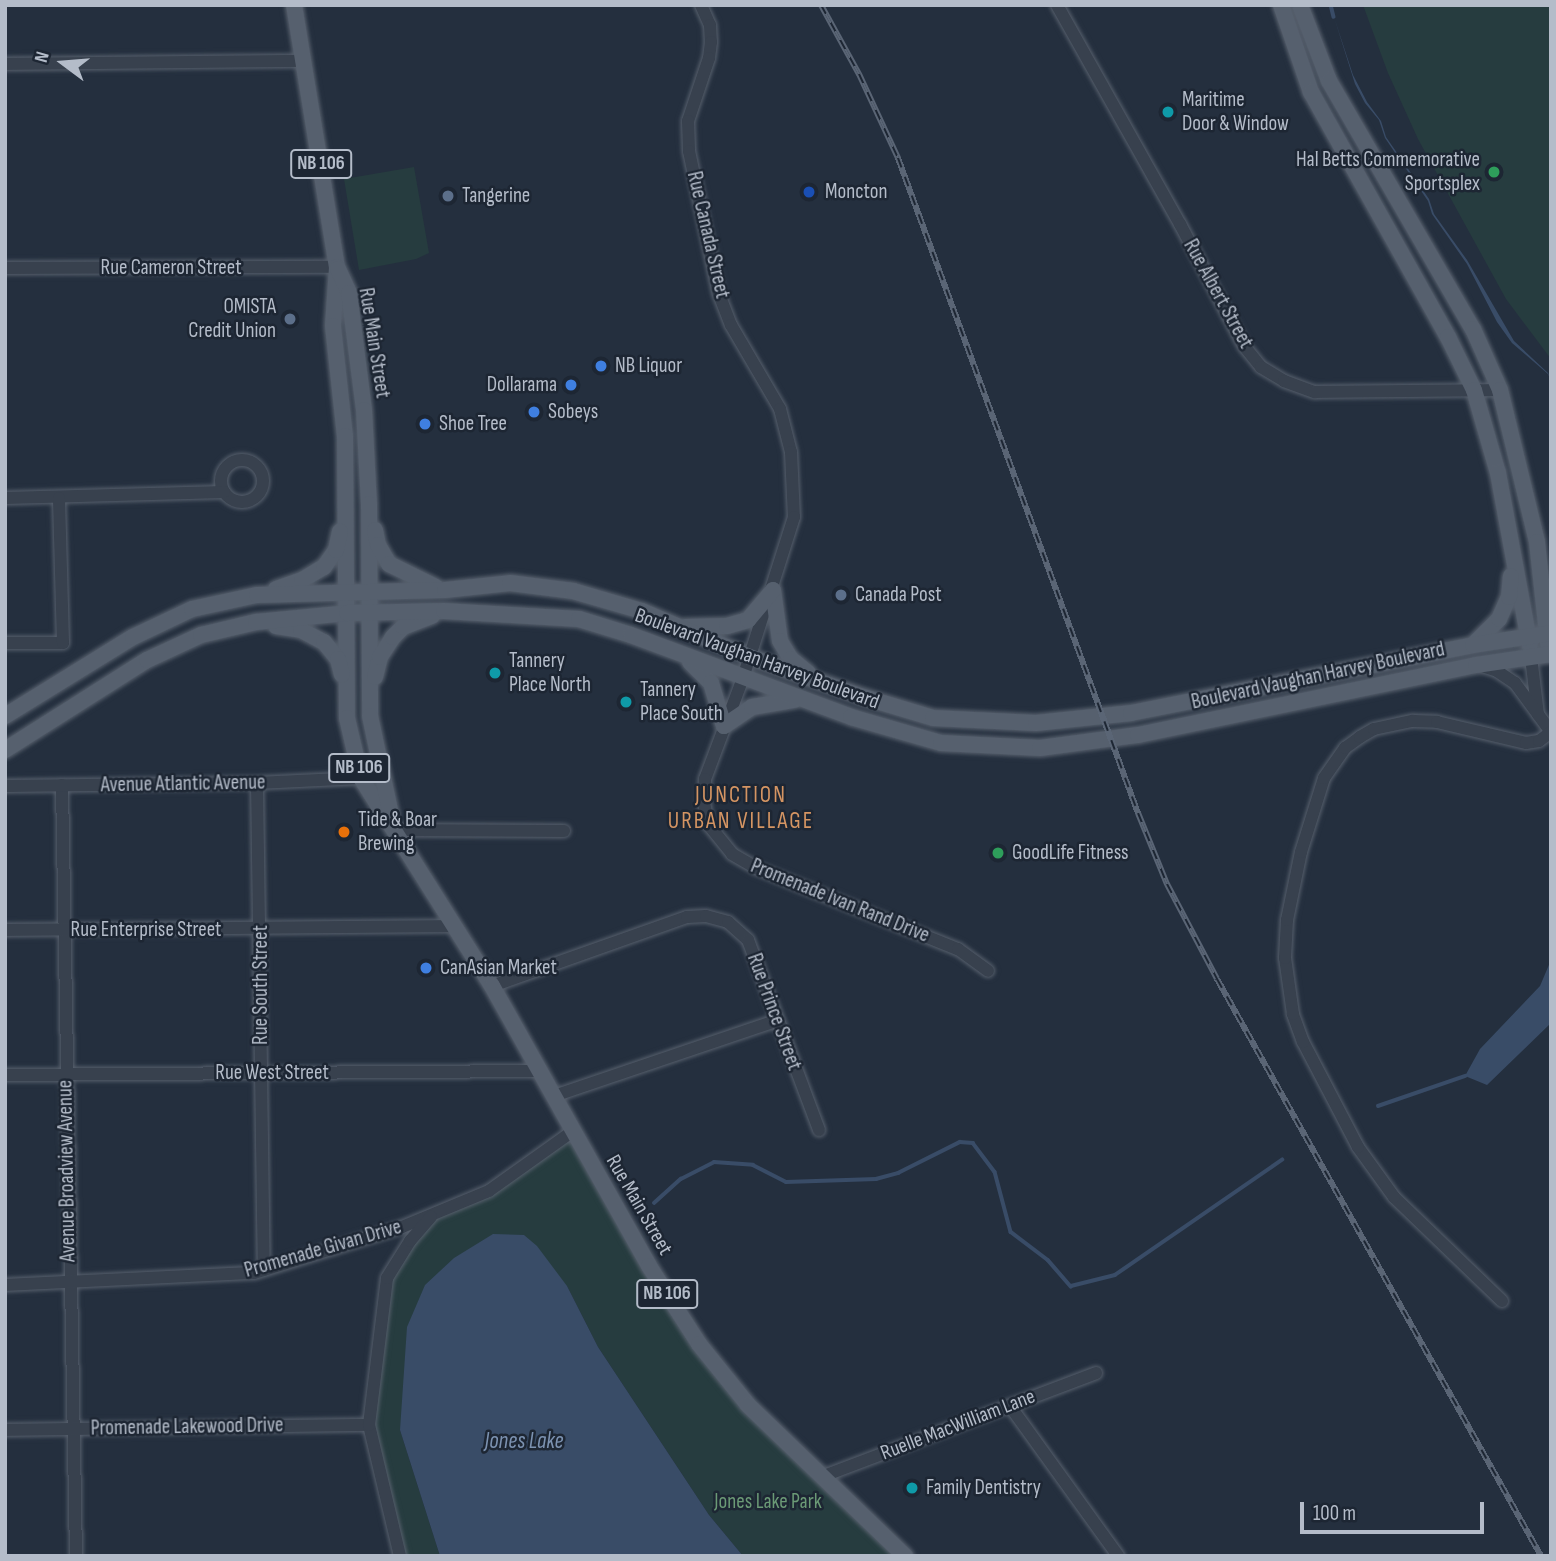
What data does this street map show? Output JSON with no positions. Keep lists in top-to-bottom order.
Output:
{
  "streets": {
    "main road": ["NB 106", "Rue Main Street", "Boulevard Vaughan Harvey Boulevard"],
    "street": [
      "Rue Canada Street",
      "Rue Cameron Street",
      "Rue Albert Street",
      "Avenue Atlantic Avenue",
      "Promenade Ivan Rand Drive",
      "Rue Enterprise Street",
      "Rue South Street",
      "Rue Prince Street",
      "Rue West Street",
      "Avenue Broadview Avenue",
      "Promenade Givan Drive",
      "Ruelle MacWilliam Lane",
      "Promenade Lakewood Drive"
    ]
  },
  "crossings": [
    ["NB 106", "Rue Cameron Street"],
    ["NB 106", "Rue Main Street"],
    ["Rue Canada Street", "Boulevard Vaughan Harvey Boulevard"],
    ["Rue Canada Street", "Promenade Ivan Rand Drive"],
    ["Rue Cameron Street", "Rue Main Street"],
    ["Rue Main Street", "Boulevard Vaughan Harvey Boulevard"],
    ["Rue Main Street", "Avenue Atlantic Avenue"],
    ["Rue Main Street", "Rue Enterprise Street"],
    ["Rue Main Street", "Rue Prince Street"],
    ["Rue Main Street", "Rue West Street"],
    ["Rue Main Street", "Promenade Givan Drive"],
    ["Rue Main Street", "Ruelle MacWilliam Lane"],
    ["Boulevard Vaughan Harvey Boulevard", "Promenade Ivan Rand Drive"],
    ["Avenue Atlantic Avenue", "Rue South Street"],
    ["Avenue Atlantic Avenue", "Avenue Broadview Avenue"],
    ["Rue Enterprise Street", "Rue South Street"],
    ["Rue Enterprise Street", "Avenue Broadview Avenue"],
    ["Rue South Street", "Rue West Street"],
    ["Rue South Street", "Promenade Givan Drive"],
    ["Rue West Street", "Avenue Broadview Avenue"],
    ["Avenue Broadview Avenue", "Promenade Givan Drive"],
    ["Avenue Broadview Avenue", "Promenade Lakewood Drive"]
  ],
  "districts": ["JUNCTION URBAN VILLAGE"],
  "water": ["Jones Lake"],
  "parks": ["Jones Lake Park"],
  "places": [
    "Maritime Door & Window",
    "Hal Betts Commemorative Sportsplex",
    "Moncton",
    "Tangerine",
    "OMISTA Credit Union",
    "NB Liquor",
    "Dollarama",
    "Sobeys",
    "Shoe Tree",
    "Canada Post",
    "Tannery Place North",
    "Tannery Place South",
    "Tide & Boar Brewing",
    "GoodLife Fitness",
    "CanAsian Market",
    "Family Dentistry"
  ],
  "scale_bar": "100 m",
  "north": "left"
}
